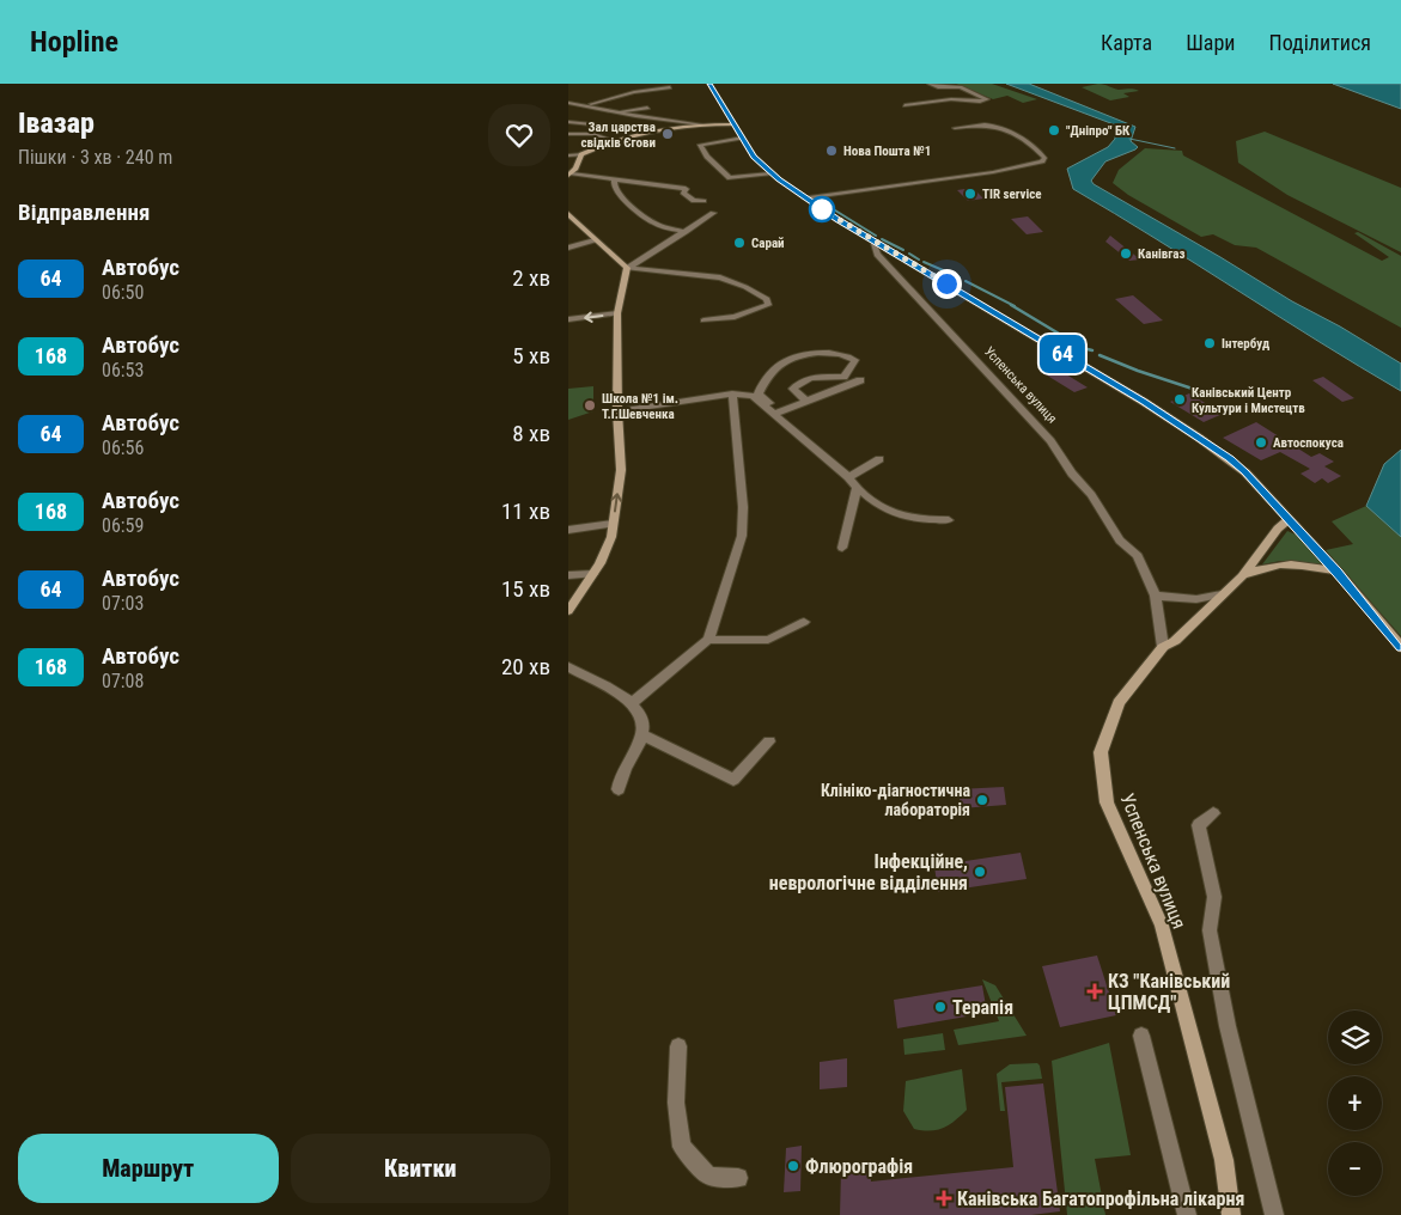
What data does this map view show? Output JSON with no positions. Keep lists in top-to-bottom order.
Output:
{
  "streets": {
    "street": ["Успенська вулиця"]
  },
  "places": {
    "other": [
      "\"Дніпро\" БК",
      "Зал царства свідків Єгови",
      "Нова Пошта №1",
      "TIR service",
      "Сарай",
      "Канівгаз",
      "Інтербуд",
      "Канівський Центр Культури і Мистецтв",
      "Школа №1 ім. Т.Г.Шевченка",
      "Автоспокуса",
      "Клініко-діагностична лабораторія",
      "Інфекційне, неврологічне відділення",
      "Терапія",
      "Флюрографія"
    ],
    "health": ["КЗ \"Канівський ЦПМСД\"", "Канівська Багатопрофільна лікарня"]
  },
  "lines": ["bus line 64"],
  "page": {
    "header": "Hopline",
    "nav": ["Карта", "Шари", "Поділитися"],
    "heading": [
      ["Івазар", "Пішки · 3 хв · 240 m"],
      "Відправлення"
    ],
    "on_map": "64",
    "list": [
      {
        "mark": "64",
        "name": "Автобус",
        "note": "06:50",
        "value": "2 хв"
      },
      {
        "mark": "168",
        "name": "Автобус",
        "note": "06:53",
        "value": "5 хв"
      },
      {
        "mark": "64",
        "name": "Автобус",
        "note": "06:56",
        "value": "8 хв"
      },
      {
        "mark": "168",
        "name": "Автобус",
        "note": "06:59",
        "value": "11 хв"
      },
      {
        "mark": "64",
        "name": "Автобус",
        "note": "07:03",
        "value": "15 хв"
      },
      {
        "mark": "168",
        "name": "Автобус",
        "note": "07:08",
        "value": "20 хв"
      }
    ],
    "map_buttons": ["+", "−"],
    "buttons": ["Маршрут", "Квитки"]
  }
}
